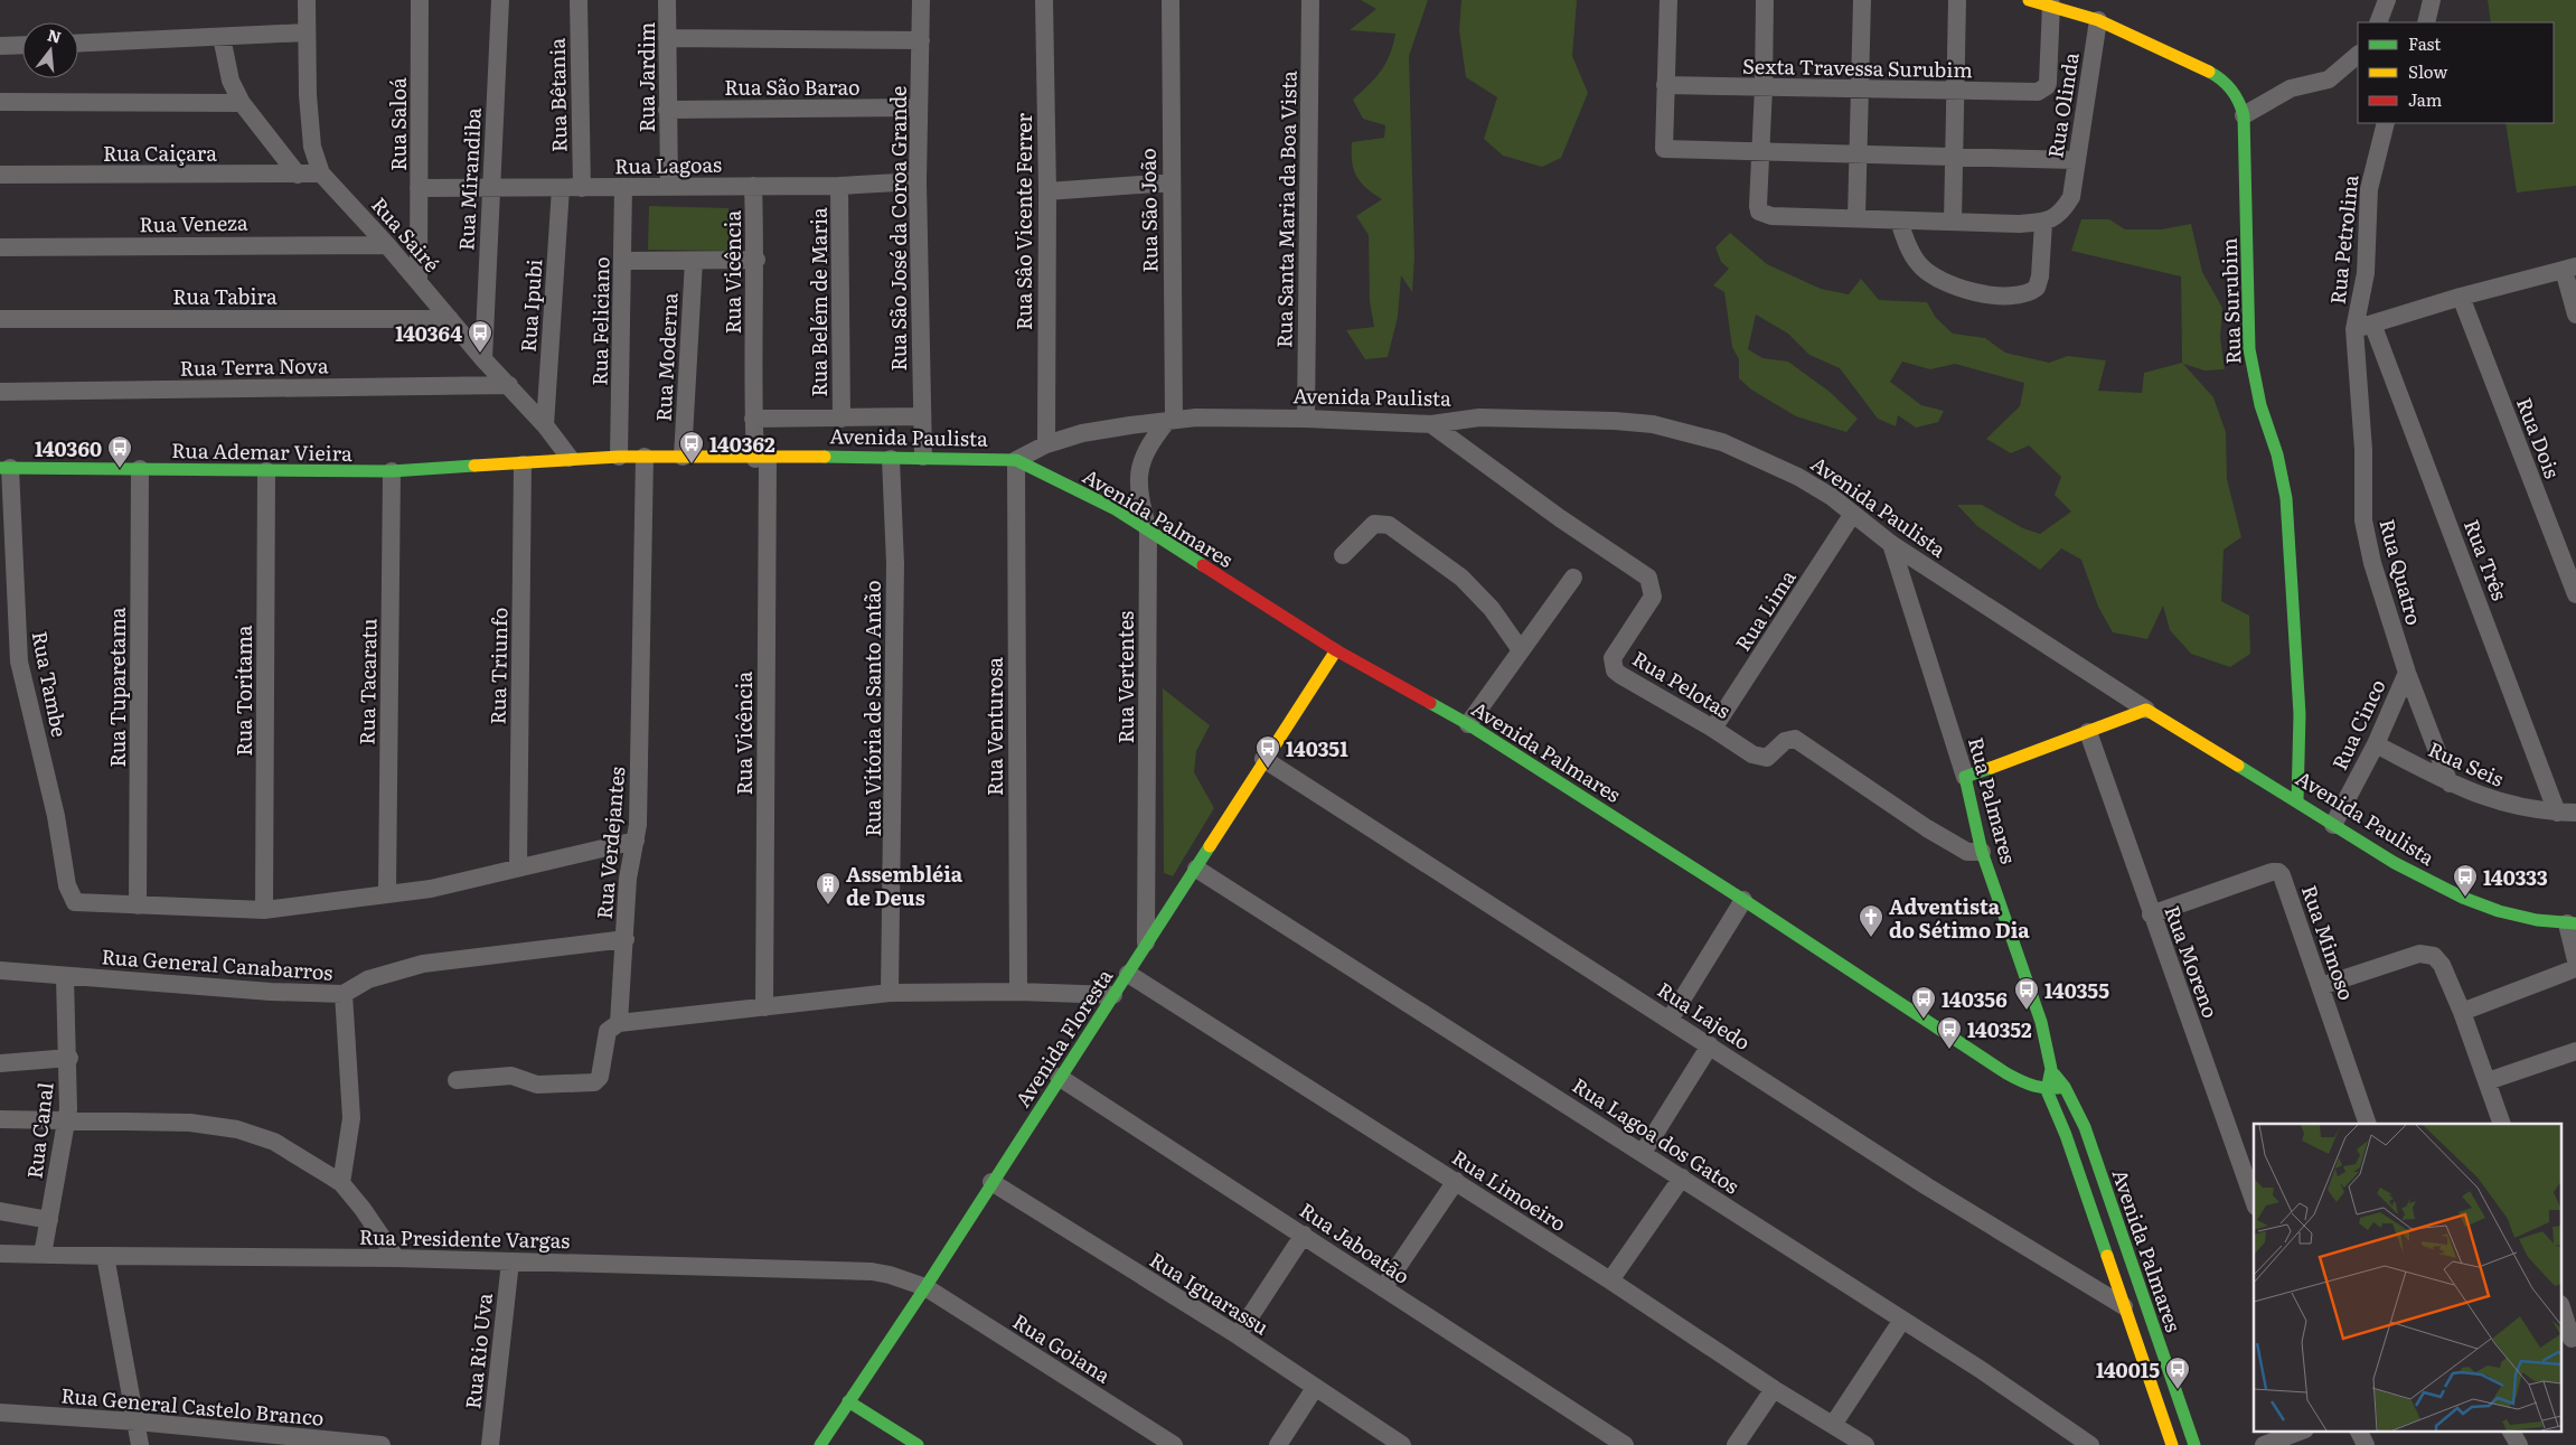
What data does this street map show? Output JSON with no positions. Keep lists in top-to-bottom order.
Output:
{
  "streets": {
    "main road": [
      "Rua Surubim",
      "Avenida Paulista",
      "Rua Ademar Vieira",
      "Avenida Palmares",
      "Rua Palmares",
      "Avenida Floresta"
    ],
    "street": [
      "Sexta Travessa Surubim",
      "Rua Jardim",
      "Rua São Barao",
      "Rua Bêtania",
      "Rua Olinda",
      "Rua Saloá",
      "Rua Caiçara",
      "Rua Lagoas",
      "Rua Mirandiba",
      "Rua Santa Maria da Boa Vista",
      "Rua São João",
      "Rua Sâo Vicente Ferrer",
      "Rua Veneza",
      "Rua São José da Coroa Grande",
      "Rua Sairé",
      "Rua Petrolina",
      "Rua Vicência",
      "Rua Tabira",
      "Rua Belém de Maria",
      "Rua Ipubi",
      "Rua Feliciano",
      "Rua Moderna",
      "Rua Terra Nova",
      "Rua Dois",
      "Rua Três",
      "Rua Quatro",
      "Rua Lima",
      "Rua Triunfo",
      "Rua Vertentes",
      "Rua Tacaratu",
      "Rua Tambe",
      "Rua Pelotas",
      "Rua Tuparetama",
      "Rua Toritama",
      "Rua Vitória de Santo Antão",
      "Rua Cinco",
      "Rua Venturosa",
      "Rua Seis",
      "Rua Verdejantes",
      "Rua Mimoso",
      "Rua Moreno",
      "Rua General Canabarros",
      "Rua Lajedo",
      "Rua Canal",
      "Rua Lagoa dos Gatos",
      "Rua Limoeiro",
      "Rua Presidente Vargas",
      "Rua Jaboatão",
      "Rua Iguarassu",
      "Rua Goiana",
      "Rua Rio Uva",
      "Rua General Castelo Branco"
    ]
  },
  "crossings": [
    ["Sexta Travessa Surubim", "Rua Surubim"],
    ["Rua Jardim", "Rua São Barao"],
    ["Rua Jardim", "Rua Lagoas"],
    ["Rua São Barao", "Rua São José da Coroa Grande"],
    ["Rua Bêtania", "Rua Lagoas"],
    ["Rua Olinda", "Rua Surubim"],
    ["Rua Saloá", "Rua Lagoas"],
    ["Rua Saloá", "Rua Sairé"],
    ["Rua Caiçara", "Rua Sairé"],
    ["Rua Lagoas", "Rua Mirandiba"],
    ["Rua Lagoas", "Rua São José da Coroa Grande"],
    ["Rua Lagoas", "Rua Vicência"],
    ["Rua Lagoas", "Rua Belém de Maria"],
    ["Rua Lagoas", "Rua Ipubi"],
    ["Rua Lagoas", "Rua Feliciano"],
    ["Rua Mirandiba", "Rua Sairé"],
    ["Rua Santa Maria da Boa Vista", "Avenida Paulista"],
    ["Rua São João", "Avenida Paulista"],
    ["Rua São João", "Rua Vertentes"],
    ["Rua Sâo Vicente Ferrer", "Avenida Paulista"],
    ["Rua Veneza", "Rua Sairé"],
    ["Rua São José da Coroa Grande", "Avenida Paulista"],
    ["Rua Sairé", "Rua Tabira"],
    ["Rua Sairé", "Rua Ipubi"],
    ["Rua Sairé", "Rua Terra Nova"],
    ["Rua Sairé", "Avenida Paulista"],
    ["Rua Petrolina", "Rua Três"],
    ["Rua Petrolina", "Rua Quatro"],
    ["Rua Vicência", "Avenida Paulista"],
    ["Rua Surubim", "Avenida Paulista"],
    ["Rua Feliciano", "Avenida Paulista"],
    ["Rua Moderna", "Avenida Paulista"],
    ["Avenida Paulista", "Rua Ademar Vieira"],
    ["Avenida Paulista", "Avenida Palmares"],
    ["Avenida Paulista", "Rua Lima"],
    ["Avenida Paulista", "Rua Triunfo"],
    ["Avenida Paulista", "Rua Vertentes"],
    ["Avenida Paulista", "Rua Pelotas"],
    ["Avenida Paulista", "Rua Vitória de Santo Antão"],
    ["Avenida Paulista", "Rua Cinco"],
    ["Avenida Paulista", "Rua Venturosa"],
    ["Avenida Paulista", "Rua Palmares"],
    ["Avenida Paulista", "Rua Verdejantes"],
    ["Rua Ademar Vieira", "Rua Triunfo"],
    ["Rua Ademar Vieira", "Rua Tacaratu"],
    ["Rua Ademar Vieira", "Rua Tambe"],
    ["Rua Ademar Vieira", "Rua Tuparetama"],
    ["Rua Ademar Vieira", "Rua Toritama"],
    ["Avenida Palmares", "Rua Vertentes"],
    ["Avenida Palmares", "Rua Venturosa"],
    ["Avenida Palmares", "Rua Palmares"],
    ["Avenida Palmares", "Rua Lajedo"],
    ["Avenida Palmares", "Avenida Floresta"],
    ["Rua Três", "Rua Quatro"],
    ["Rua Três", "Rua Seis"],
    ["Rua Quatro", "Rua Cinco"],
    ["Rua Quatro", "Rua Seis"],
    ["Rua Lima", "Rua Pelotas"],
    ["Rua Vertentes", "Avenida Floresta"],
    ["Rua Tambe", "Rua Tuparetama"],
    ["Rua Pelotas", "Rua Palmares"],
    ["Rua Cinco", "Rua Seis"],
    ["Rua Verdejantes", "Rua General Canabarros"],
    ["Rua Mimoso", "Rua Moreno"],
    ["Rua General Canabarros", "Rua Canal"],
    ["Rua Lajedo", "Avenida Floresta"],
    ["Avenida Floresta", "Rua Lagoa dos Gatos"],
    ["Avenida Floresta", "Rua Limoeiro"],
    ["Avenida Floresta", "Rua Presidente Vargas"],
    ["Avenida Floresta", "Rua Jaboatão"],
    ["Avenida Floresta", "Rua Iguarassu"],
    ["Avenida Floresta", "Rua Goiana"],
    ["Rua Canal", "Rua Presidente Vargas"],
    ["Rua Presidente Vargas", "Rua Goiana"],
    ["Rua Presidente Vargas", "Rua Rio Uva"]
  ],
  "places": {
    "bus stop": [
      "140364",
      "140362",
      "140360",
      "140351",
      "140333",
      "140355",
      "140356",
      "140352",
      "140015"
    ],
    "building": ["Assembléia de Deus"],
    "church": ["Adventista do Sétimo Dia"]
  },
  "legend": ["Fast", "Slow", "Jam"],
  "north": "top"
}
